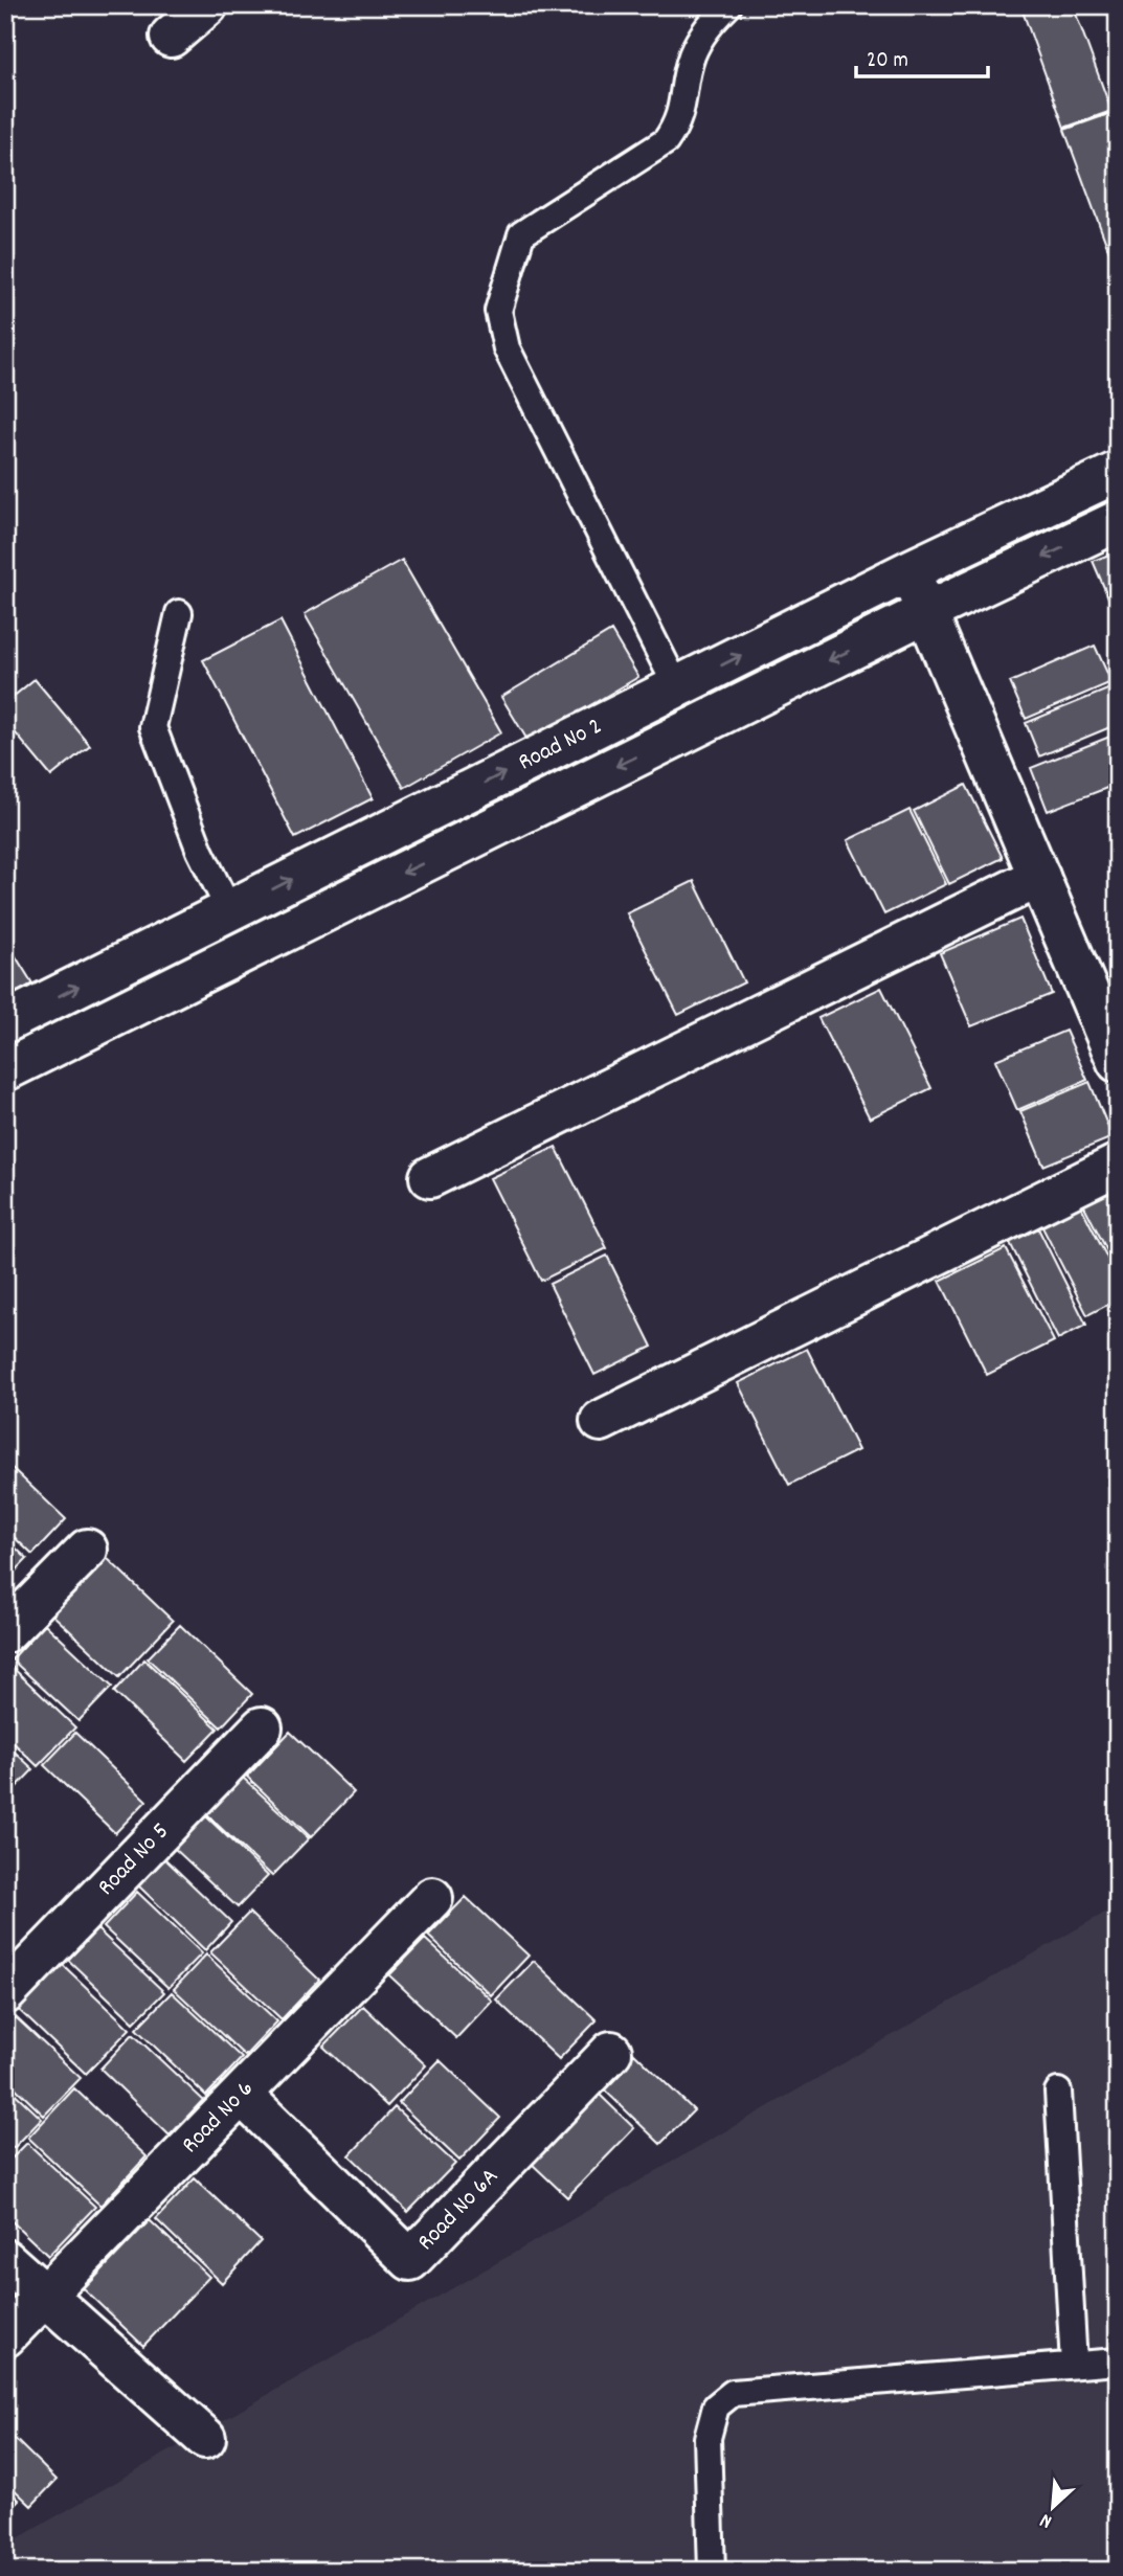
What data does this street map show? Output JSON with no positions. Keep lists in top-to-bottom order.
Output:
{
  "streets": {
    "street": [
      "Road No 2",
      "Road No 5",
      "Road No 6",
      "Road No 6A"
    ]
  },
  "crossings": [
    ["Road No 6", "Road No 6A"]
  ],
  "scale_bar": "20 m",
  "north": "bottom left"
}
